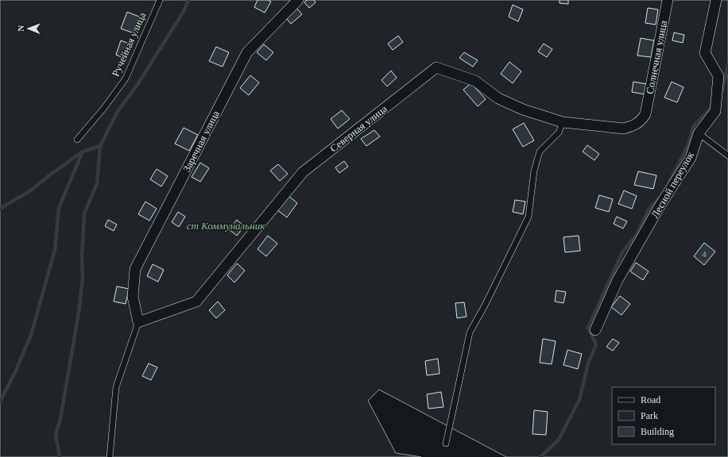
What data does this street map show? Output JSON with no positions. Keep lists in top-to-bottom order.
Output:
{
  "streets": {
    "street": [
      "Солнечная улица",
      "Северная улица",
      "Заречная улица",
      "Лесной переулок"
    ],
    "lane": ["Ручейная улица"]
  },
  "crossings": [
    ["Солнечная улица", "Северная улица"],
    ["Северная улица", "Заречная улица"]
  ],
  "parks": ["ст Коммунальник"],
  "house_numbers": ["4"],
  "legend": ["Road", "Park", "Building"],
  "north": "left"
}
